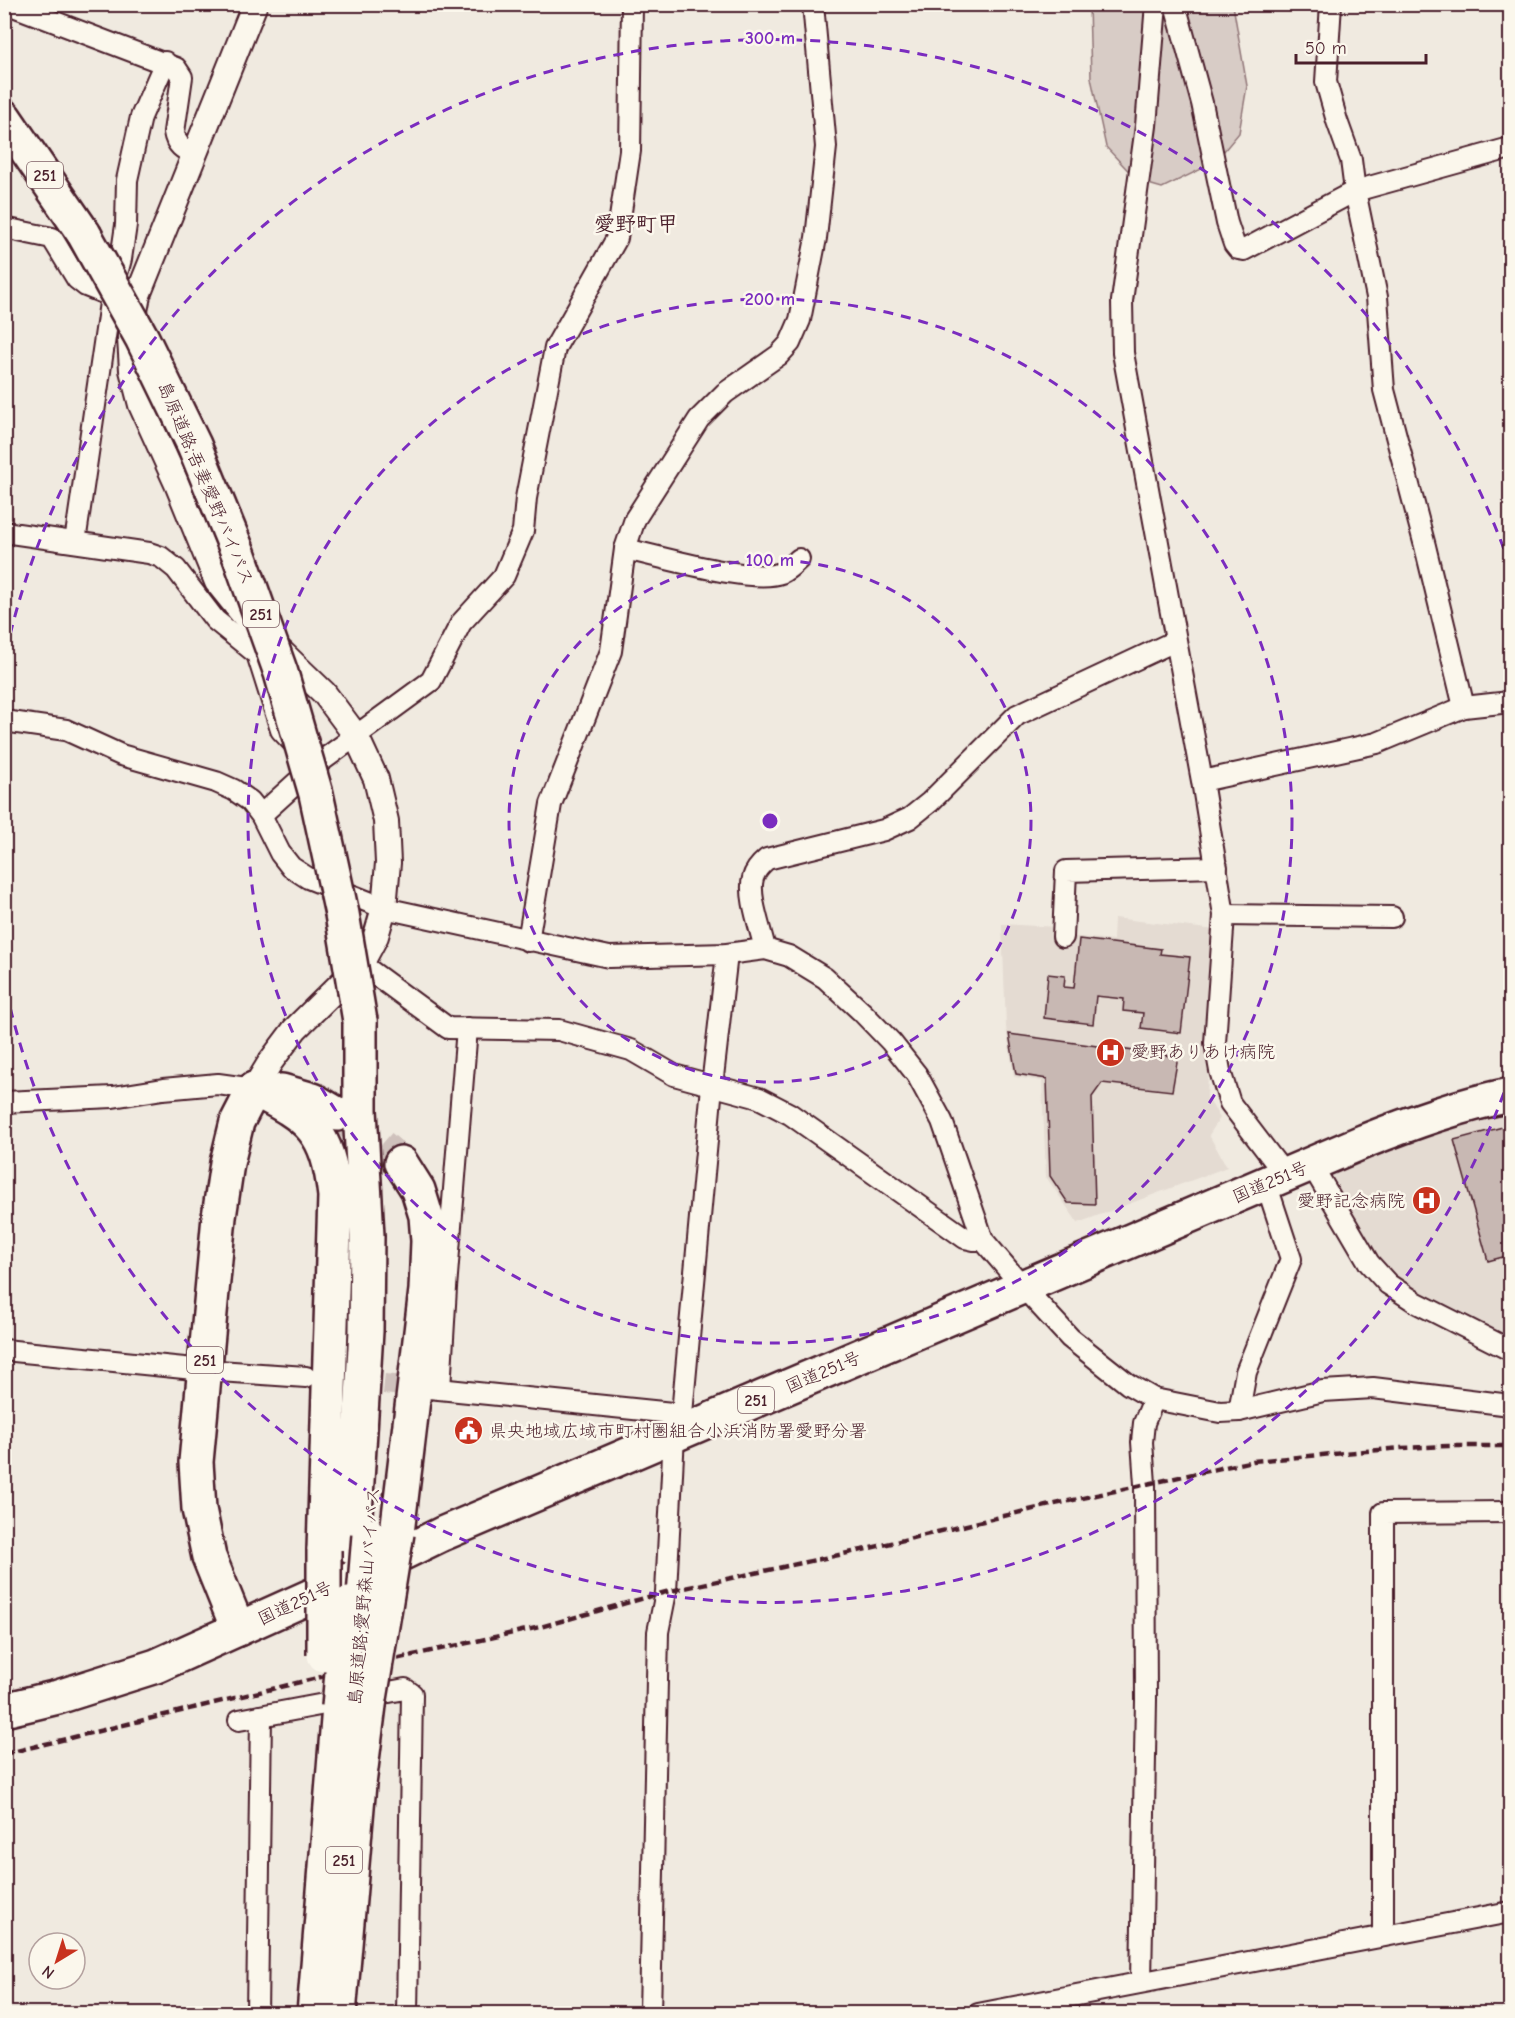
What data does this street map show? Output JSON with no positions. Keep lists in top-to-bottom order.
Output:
{
  "streets": {
    "highway": [
      "251",
      "島原道路;吾妻愛野バイパス",
      "国道251号",
      "島原道路;愛野森山バイパス"
    ]
  },
  "crossings": [
    ["251", "国道251号"],
    ["251", "島原道路;愛野森山バイパス"],
    ["島原道路;吾妻愛野バイパス", "島原道路;愛野森山バイパス"]
  ],
  "districts": ["愛野町甲"],
  "places": {
    "hospital": ["愛野ありあけ病院", "愛野記念病院"],
    "public building": ["県央地域広域市町村圏組合小浜消防署愛野分署"]
  },
  "scale_bar": "50 m",
  "north": "bottom left",
  "rings": ["300 m", "200 m", "100 m"]
}
